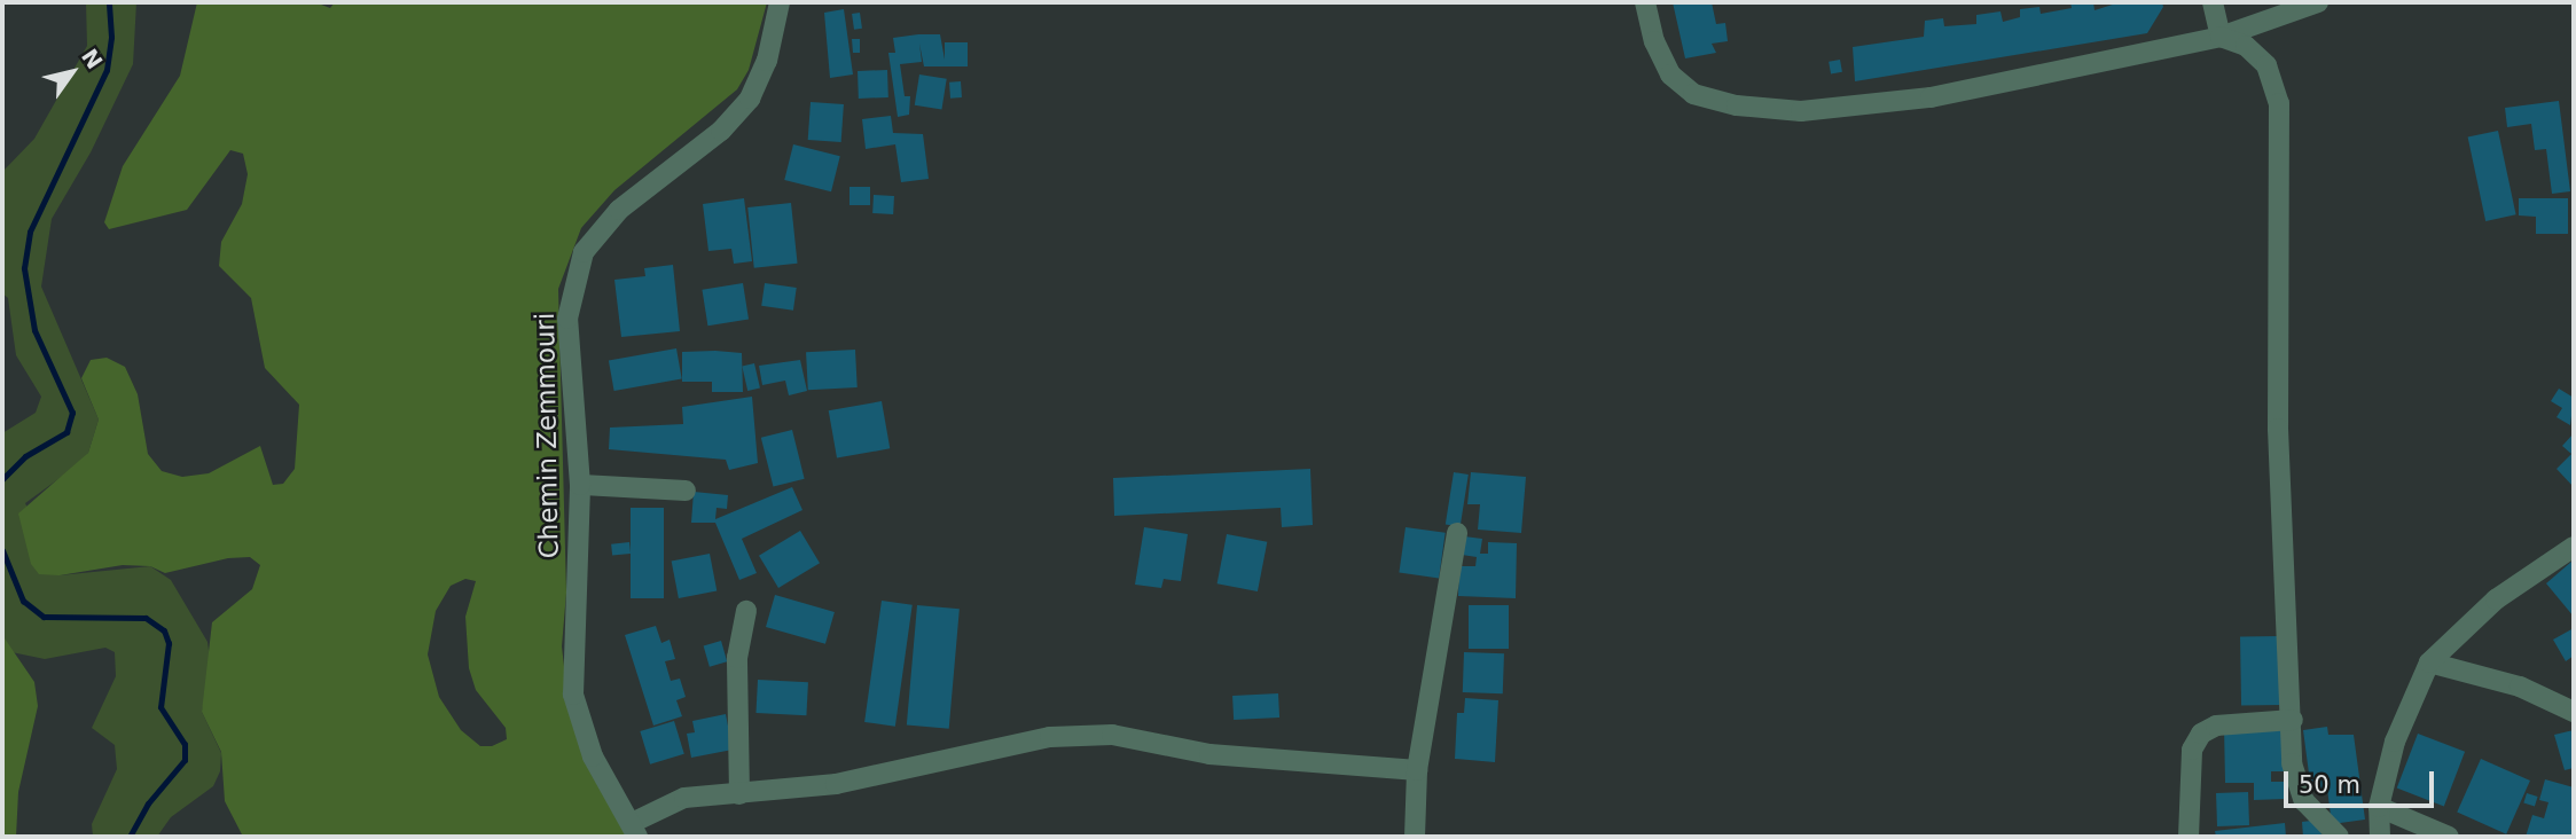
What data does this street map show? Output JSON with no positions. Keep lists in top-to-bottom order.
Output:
{
  "streets": {
    "street": ["Chemin Zemmouri"]
  },
  "scale_bar": "50 m",
  "north": "top right"
}
